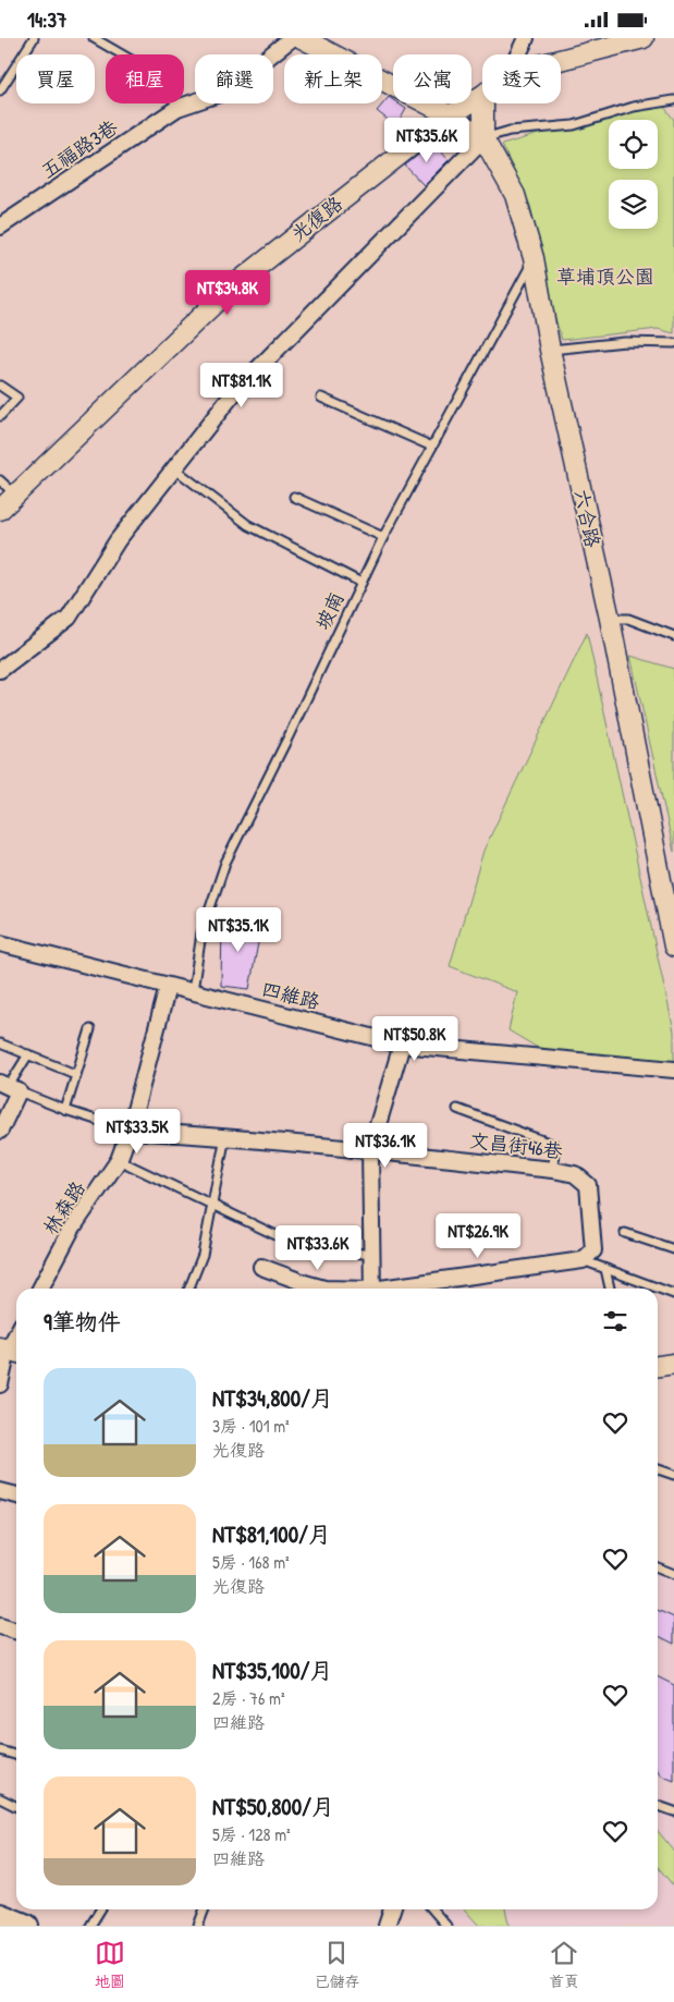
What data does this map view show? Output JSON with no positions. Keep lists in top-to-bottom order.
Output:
{
  "streets": {
    "street": [
      "五福路3巷",
      "光復路",
      "六合路",
      "四維路",
      "文昌街46巷",
      "林森路"
    ],
    "lane": ["坡南"]
  },
  "crossings": [
    ["光復路", "六合路"],
    ["六合路", "坡南"],
    ["坡南", "四維路"],
    ["四維路", "林森路"],
    ["文昌街46巷", "林森路"]
  ],
  "parks": ["草埔頂公園"],
  "page": {
    "status": "14:37",
    "chip": [
      "買屋",
      "租屋",
      "篩選",
      "新上架",
      "公寓",
      "透天"
    ],
    "price": [
      "NT$35.6K",
      "NT$34.8K",
      "NT$81.1K",
      "NT$35.1K",
      "NT$50.8K",
      "NT$33.5K",
      "NT$36.1K",
      "NT$26.9K",
      "NT$33.6K"
    ],
    "heading": "9筆物件",
    "list": [
      {
        "name": "NT$34,800/月",
        "note": "3房 · 101 m² · 光復路"
      },
      {
        "name": "NT$81,100/月",
        "note": "5房 · 168 m² · 光復路"
      },
      {
        "name": "NT$35,100/月",
        "note": "2房 · 76 m² · 四維路"
      },
      {
        "name": "NT$50,800/月",
        "note": "5房 · 128 m² · 四維路"
      }
    ],
    "tabs": ["地圖", "已儲存", "首頁"]
  }
}
